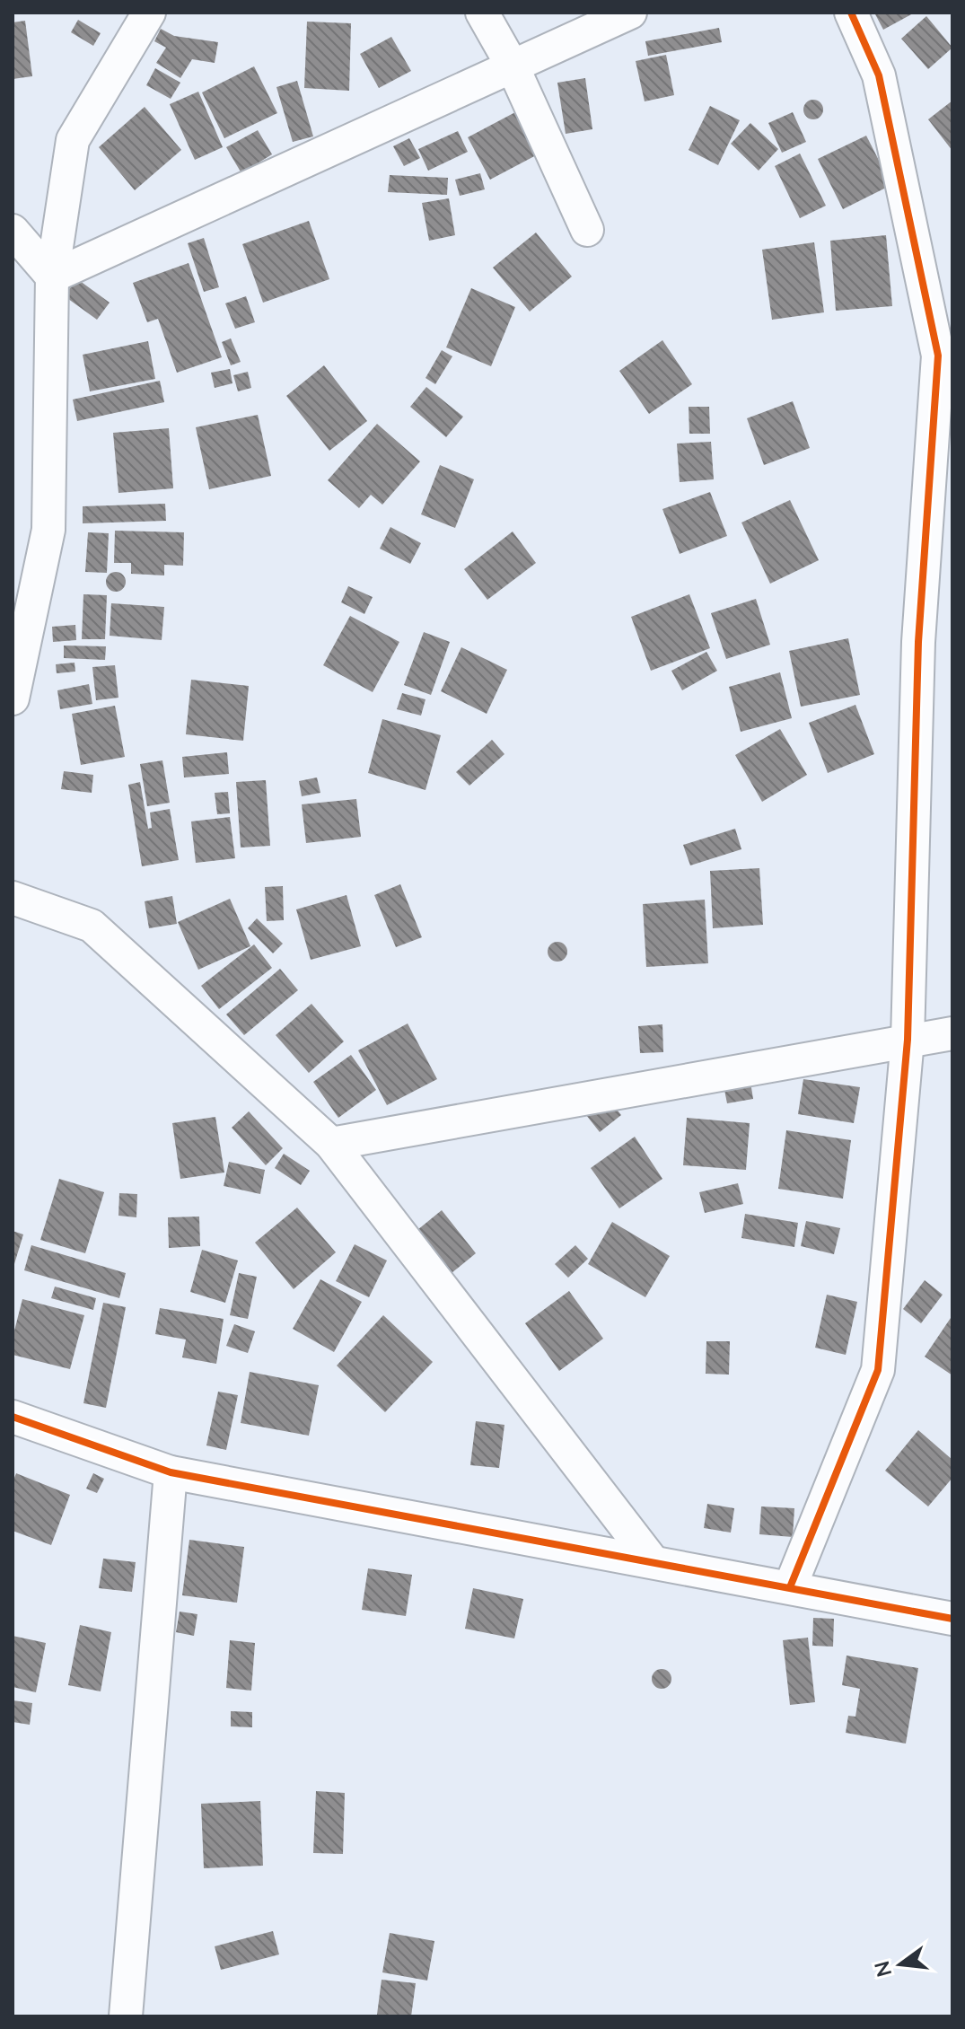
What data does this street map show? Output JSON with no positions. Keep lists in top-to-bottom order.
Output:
{
  "north": "left"
}
